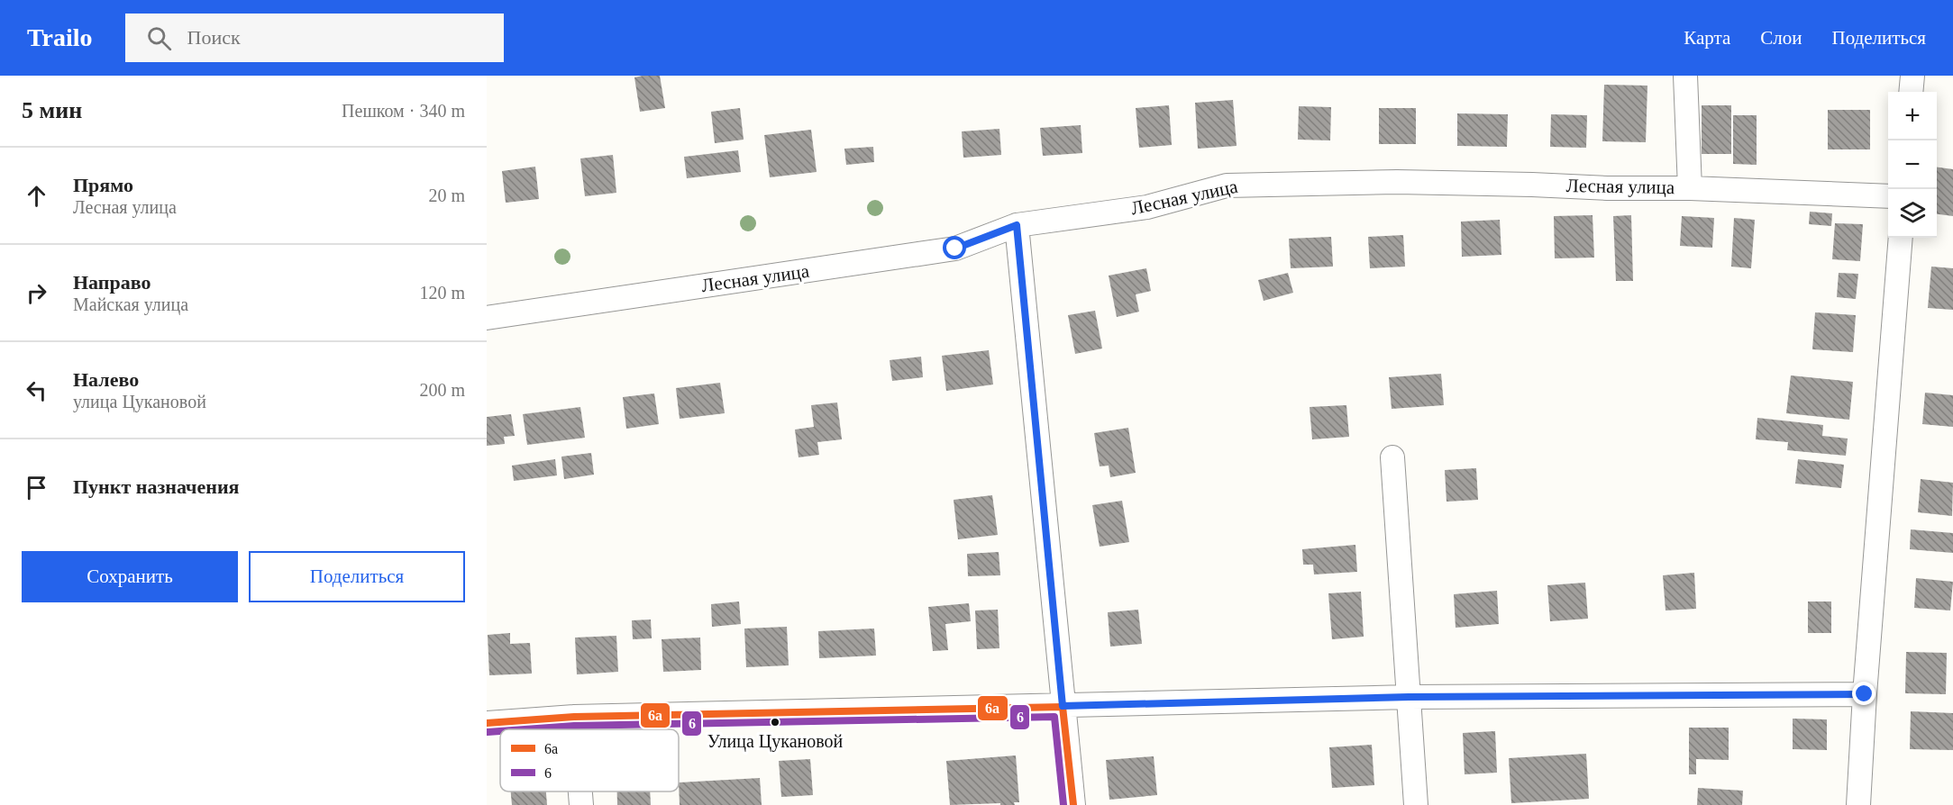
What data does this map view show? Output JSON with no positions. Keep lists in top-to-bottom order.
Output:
{
  "streets": {
    "street": ["Лесная улица"]
  },
  "places": ["Улица Цукановой"],
  "lines": ["transit line 6а", "transit line 6"],
  "legend": ["6а", "6"],
  "page": {
    "header": "Trailo",
    "search": "Поиск",
    "nav": ["Карта", "Слои", "Поделиться"],
    "heading": ["5 мин", "Пешком · 340 m"],
    "map_buttons": ["+", "−"],
    "list": [
      ["Прямо", "Лесная улица", "20 m"],
      ["Направо", "Майская улица", "120 m"],
      ["Налево", "улица Цукановой", "200 m"],
      "Пункт назначения"
    ],
    "buttons": ["Сохранить", "Поделиться"]
  }
}
